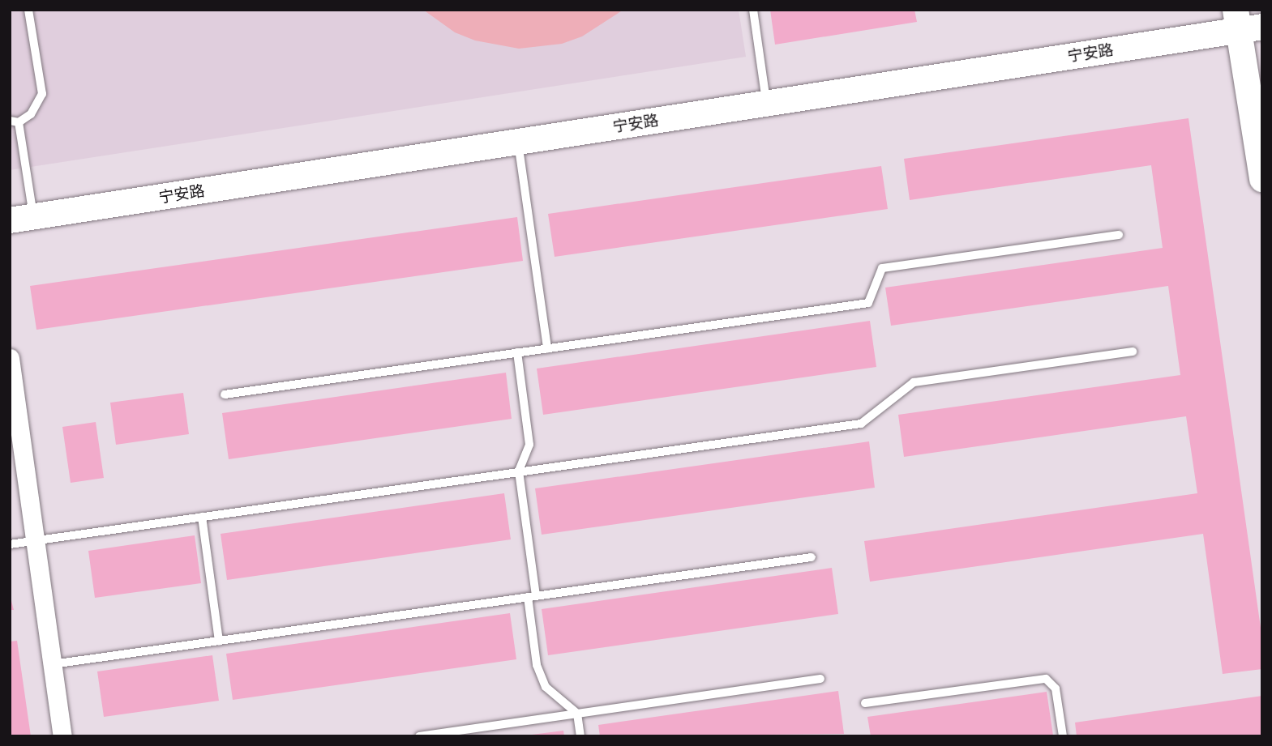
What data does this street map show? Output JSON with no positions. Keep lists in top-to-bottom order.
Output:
{
  "streets": {
    "street": ["宁安路"]
  }
}
